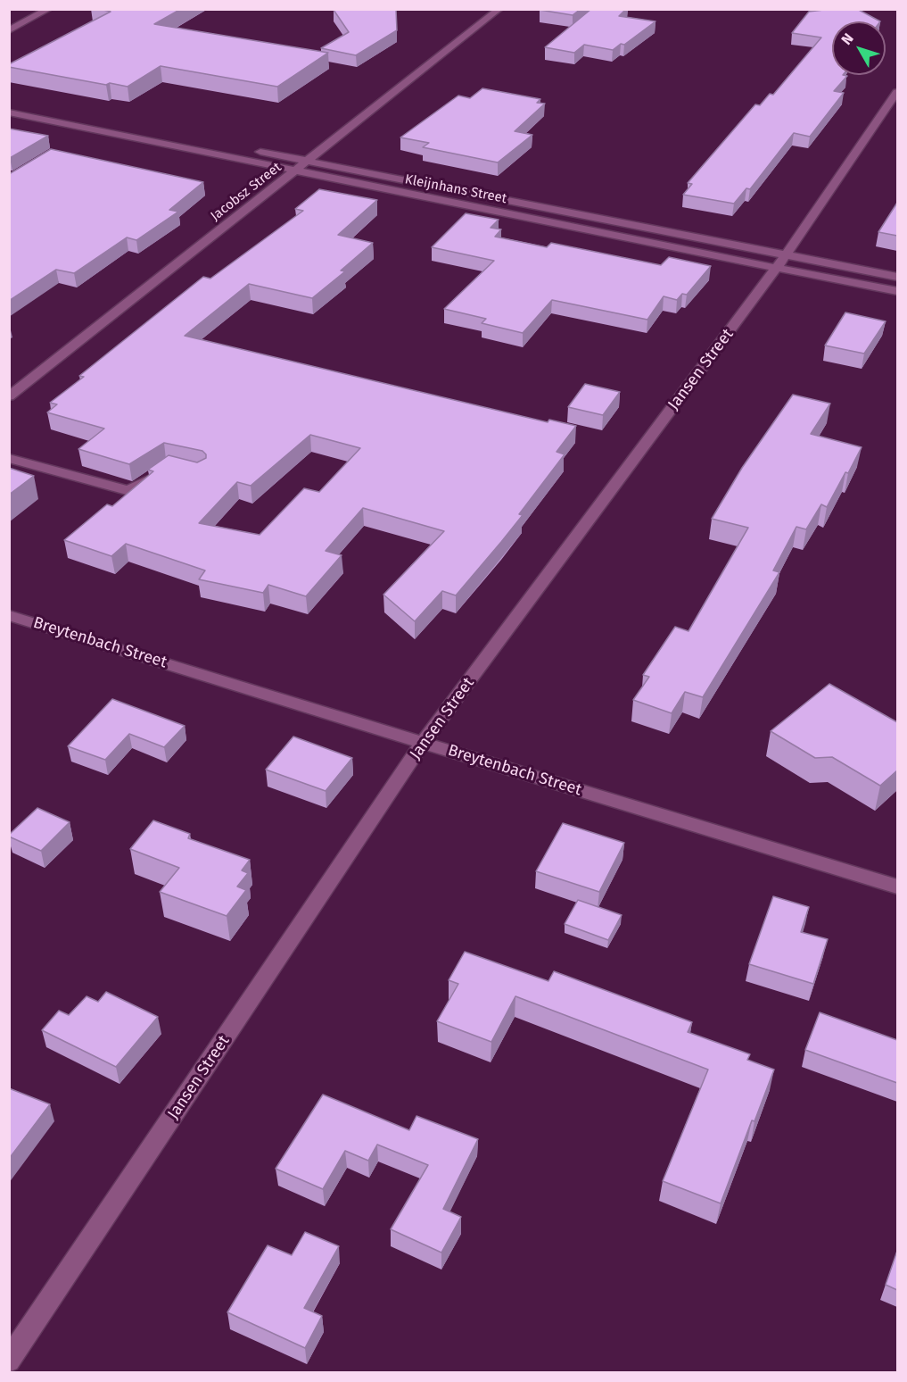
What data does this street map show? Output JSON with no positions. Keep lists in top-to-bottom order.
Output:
{
  "streets": {
    "street": [
      "Kleijnhans Street",
      "Jacobsz Street",
      "Jansen Street",
      "Breytenbach Street"
    ]
  },
  "crossings": [
    ["Kleijnhans Street", "Jacobsz Street"],
    ["Kleijnhans Street", "Jansen Street"],
    ["Jansen Street", "Breytenbach Street"]
  ],
  "north": "top left"
}
